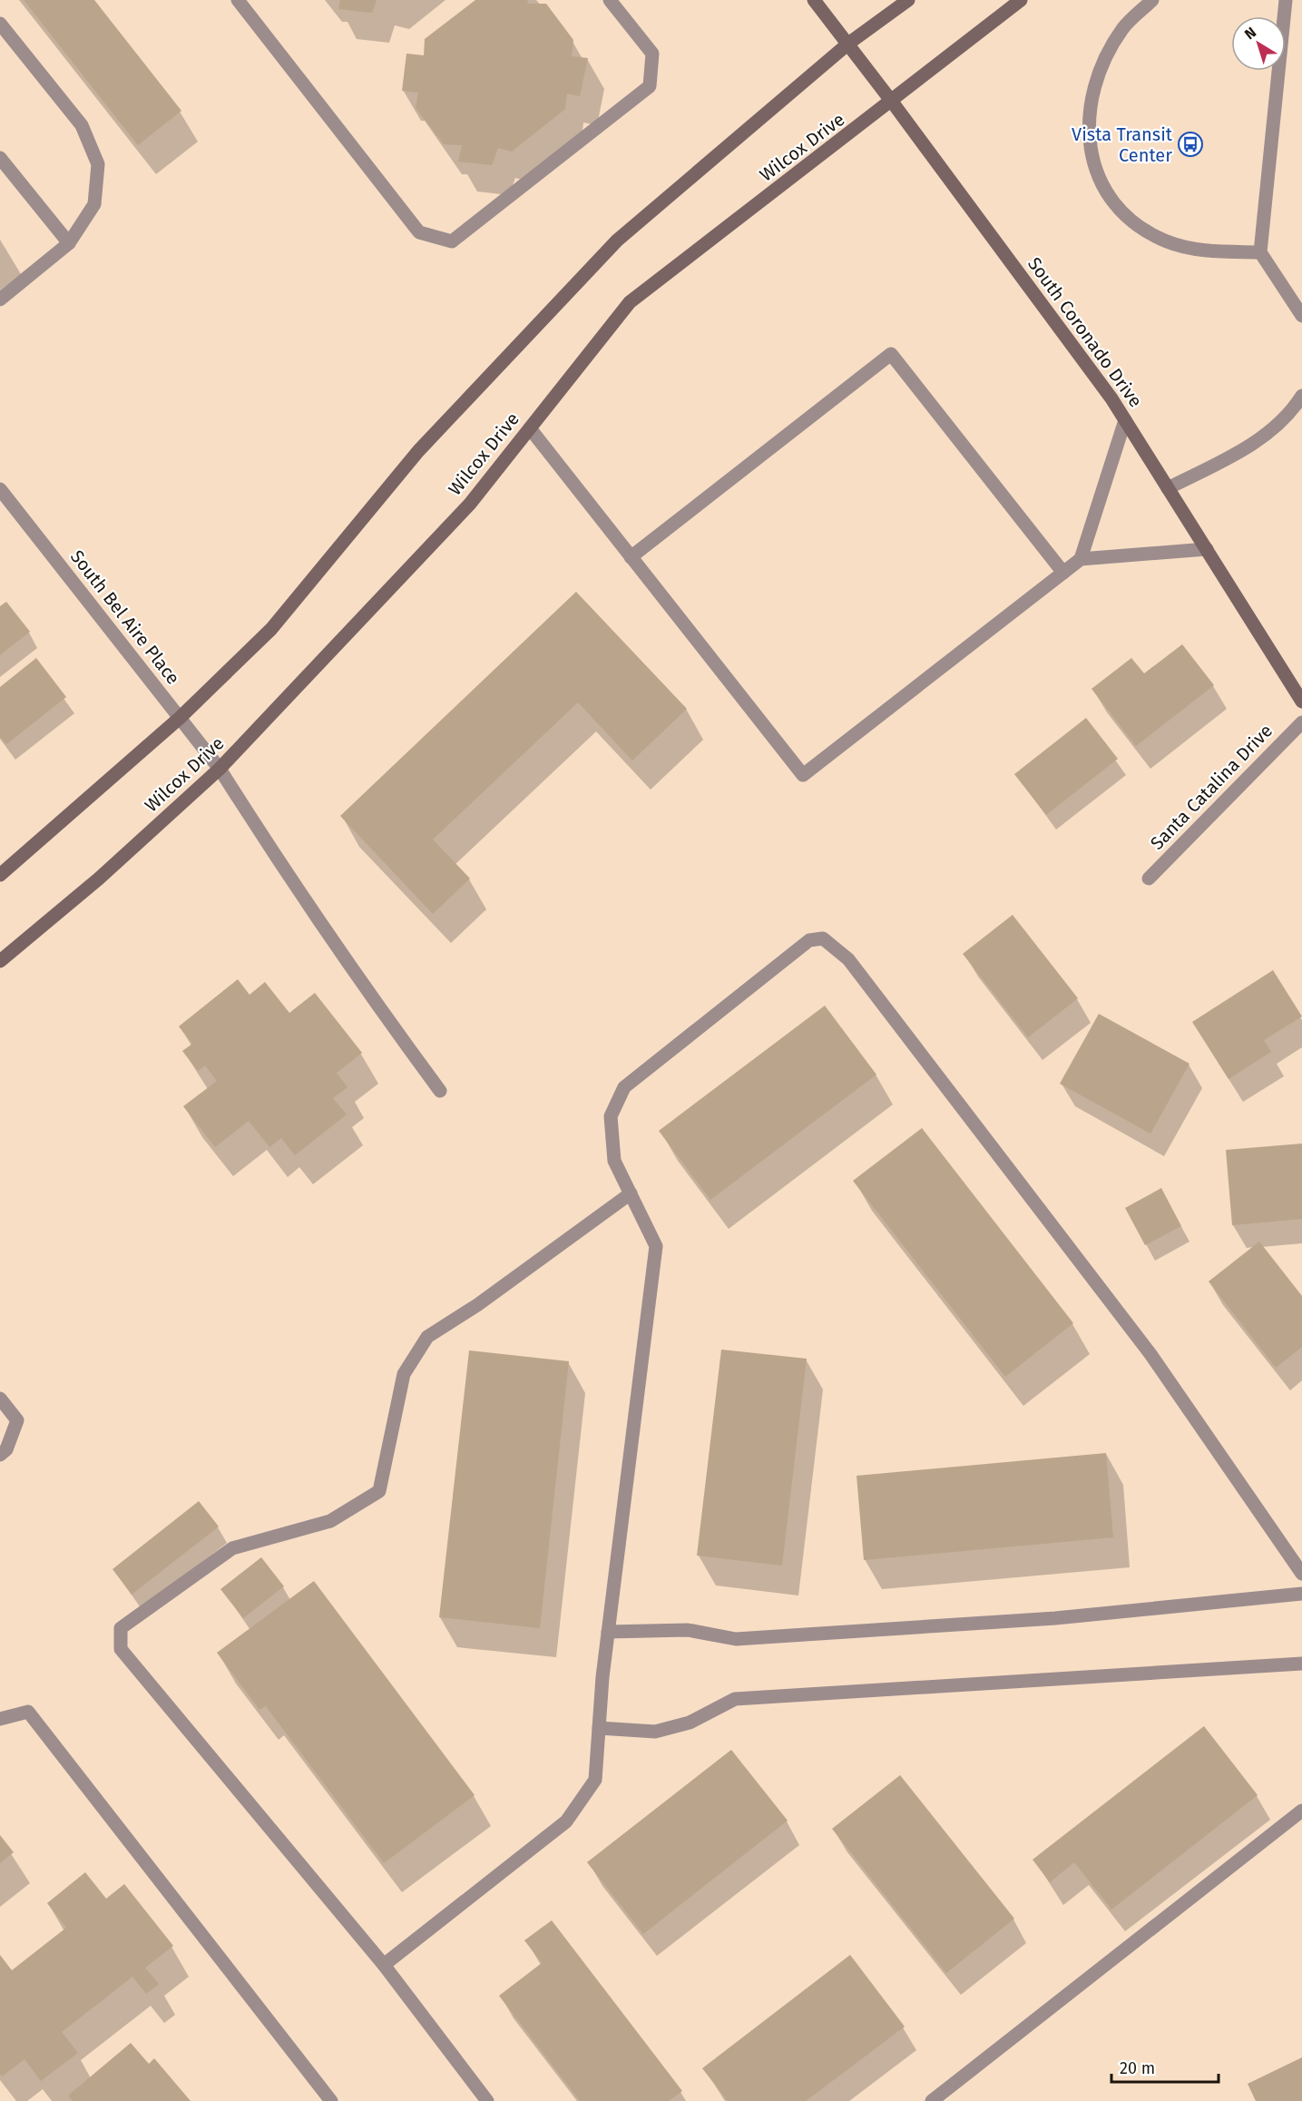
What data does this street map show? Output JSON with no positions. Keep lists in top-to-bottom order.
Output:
{
  "streets": {
    "street": [
      "Wilcox Drive",
      "South Coronado Drive",
      "South Bel Aire Place",
      "Santa Catalina Drive"
    ]
  },
  "crossings": [
    ["Wilcox Drive", "South Coronado Drive"],
    ["Wilcox Drive", "South Bel Aire Place"]
  ],
  "places": {
    "bus stop": ["Vista Transit Center"]
  },
  "scale_bar": "20 m",
  "north": "top left"
}
